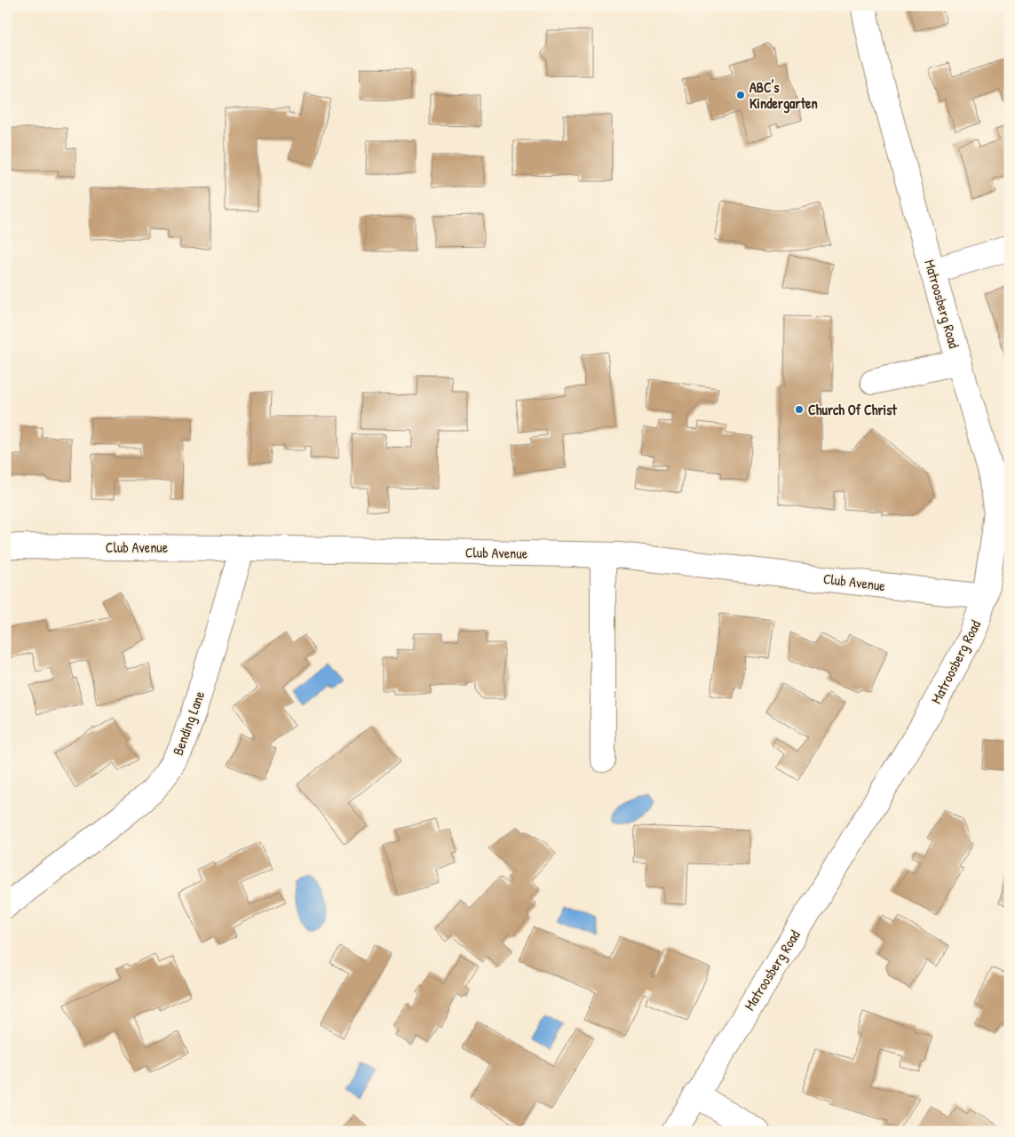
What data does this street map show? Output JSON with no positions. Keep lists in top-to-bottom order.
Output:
{
  "streets": {
    "street": ["Matroosberg Road", "Club Avenue", "Bending Lane"]
  },
  "crossings": [
    ["Matroosberg Road", "Club Avenue"],
    ["Club Avenue", "Bending Lane"]
  ],
  "places": ["ABC's Kindergarten", "Church Of Christ"]
}
